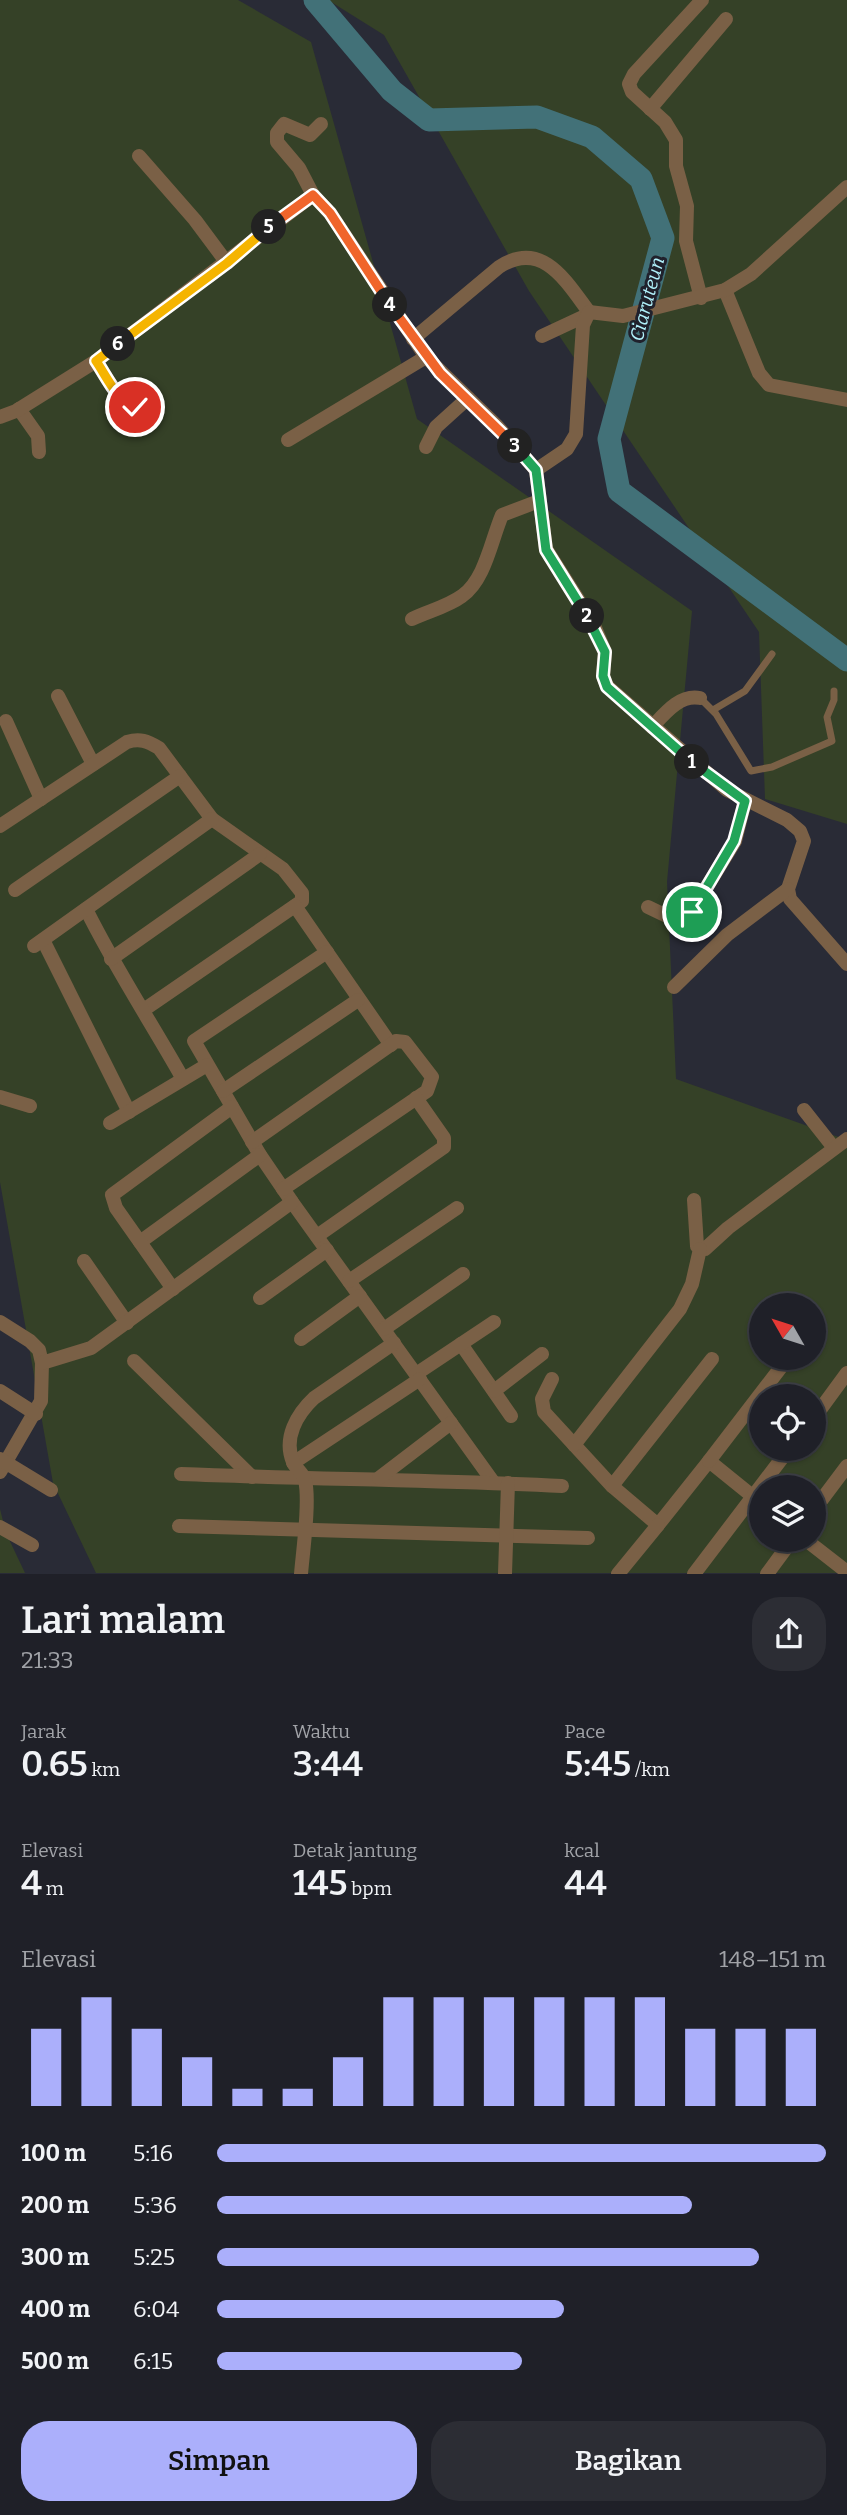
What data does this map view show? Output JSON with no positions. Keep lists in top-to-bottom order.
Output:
{
  "water": ["Ciaruteun"],
  "north": "top left",
  "page": {
    "pins": [
      "5",
      "4",
      "6",
      "3",
      "2",
      "1"
    ],
    "heading": ["Lari malam", "21:33"],
    "stats": [
      ["Jarak", "0.65 km"],
      ["Waktu", "3:44"],
      ["Pace", "5:45 /km"],
      ["Elevasi", "4 m"],
      ["Detak jantung", "145 bpm"],
      ["kcal", "44"]
    ],
    "chart": ["Elevasi", "148–151 m"],
    "list": [
      {
        "name": "100 m",
        "note": "5:16"
      },
      {
        "name": "200 m",
        "note": "5:36"
      },
      {
        "name": "300 m",
        "note": "5:25"
      },
      {
        "name": "400 m",
        "note": "6:04"
      },
      {
        "name": "500 m",
        "note": "6:15"
      }
    ],
    "buttons": ["Simpan", "Bagikan"]
  }
}
